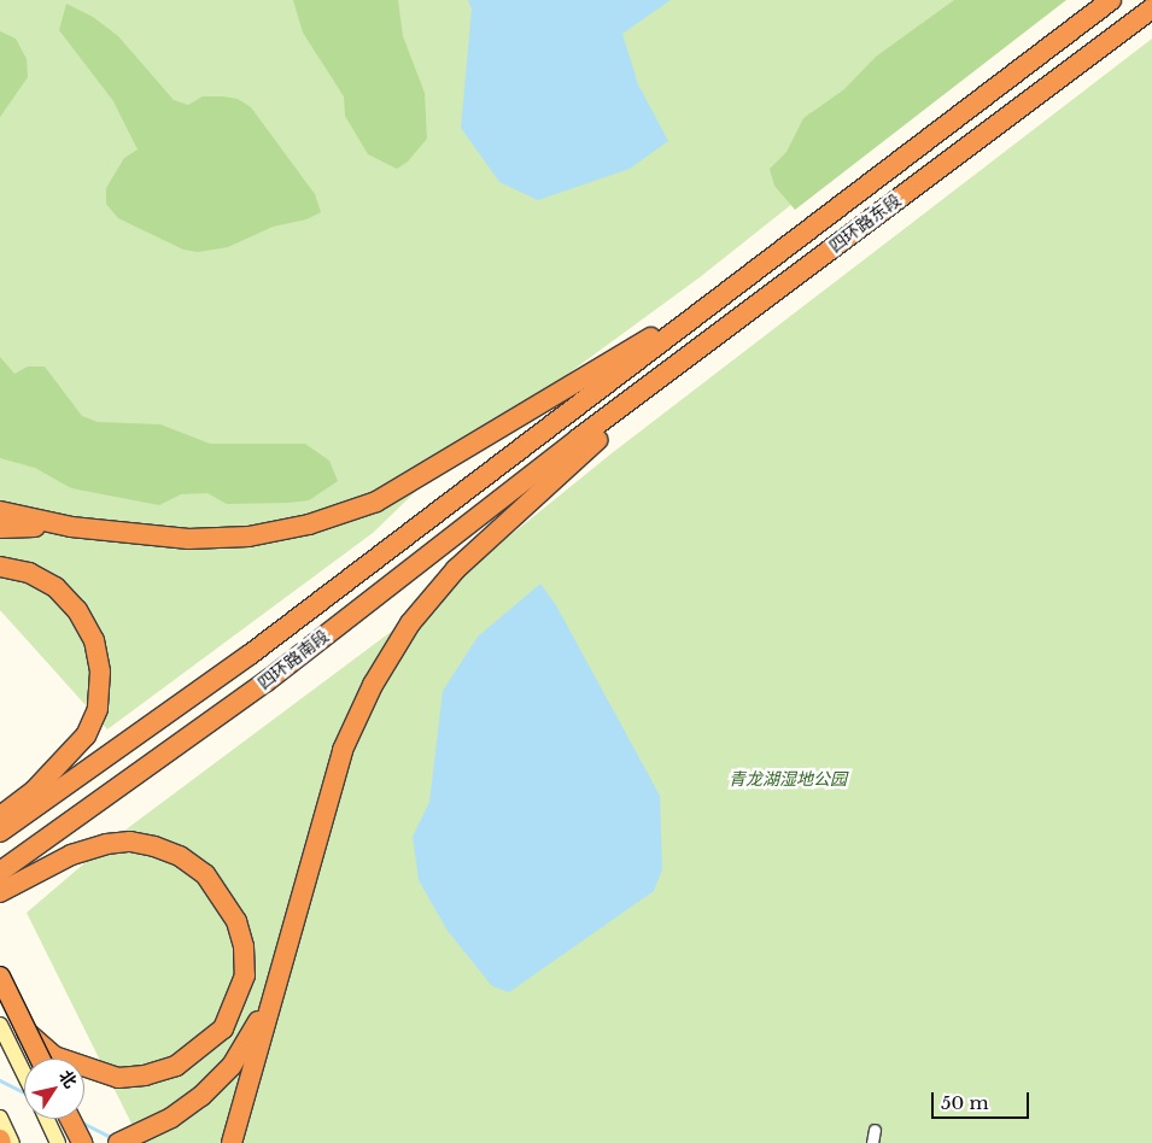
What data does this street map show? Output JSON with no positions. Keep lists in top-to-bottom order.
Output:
{
  "streets": {
    "highway": ["四环路东段", "四环路南段"]
  },
  "crossings": [
    ["四环路东段", "四环路南段"]
  ],
  "parks": ["青龙湖湿地公园"],
  "scale_bar": "50 m",
  "north": "top right"
}
